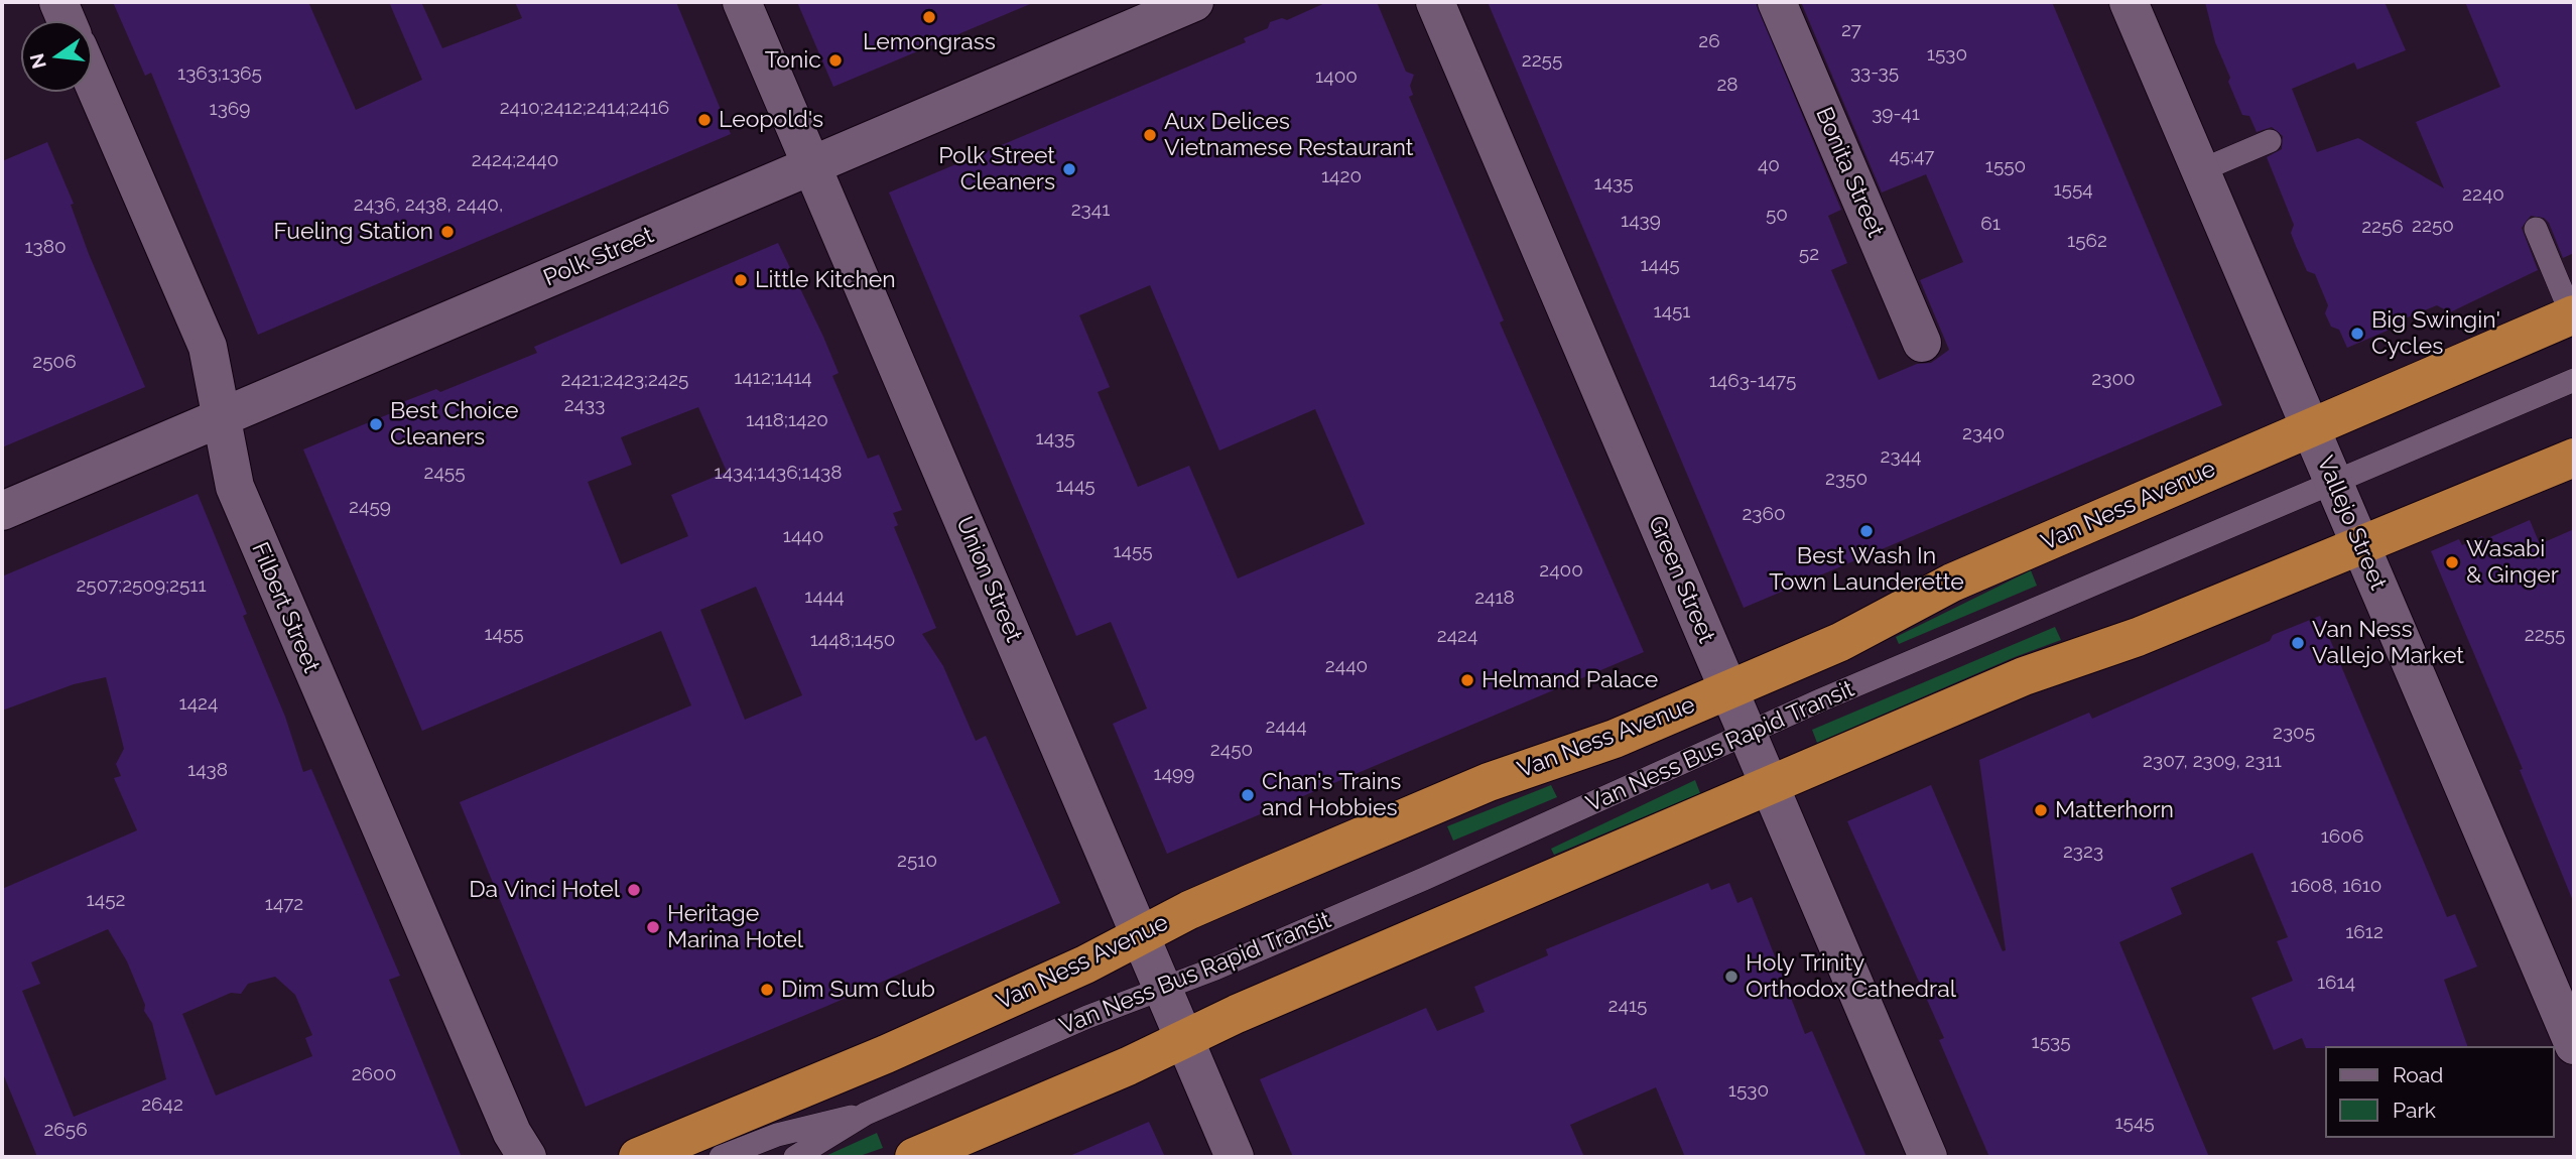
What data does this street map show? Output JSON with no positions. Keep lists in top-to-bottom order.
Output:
{
  "streets": {
    "highway": ["Van Ness Avenue"],
    "street": [
      "Bonita Street",
      "Polk Street",
      "Vallejo Street",
      "Union Street",
      "Green Street",
      "Filbert Street"
    ],
    "lane": ["Van Ness Bus Rapid Transit"]
  },
  "crossings": [
    ["Polk Street", "Union Street"],
    ["Polk Street", "Filbert Street"],
    ["Van Ness Avenue", "Vallejo Street"],
    ["Van Ness Avenue", "Union Street"],
    ["Van Ness Avenue", "Green Street"],
    ["Vallejo Street", "Van Ness Bus Rapid Transit"],
    ["Union Street", "Van Ness Bus Rapid Transit"],
    ["Green Street", "Van Ness Bus Rapid Transit"]
  ],
  "places": [
    "Lemongrass",
    "Tonic",
    "Leopold's",
    "Aux Delices Vietnamese Restaurant",
    "Polk Street Cleaners",
    "Fueling Station",
    "Little Kitchen",
    "Big Swingin' Cycles",
    "Best Choice Cleaners",
    "Best Wash In Town Launderette",
    "Wasabi & Ginger",
    "Van Ness Vallejo Market",
    "Helmand Palace",
    "Chan's Trains and Hobbies",
    "Matterhorn",
    "Da Vinci Hotel",
    "Heritage Marina Hotel",
    "Holy Trinity Orthodox Cathedral",
    "Dim Sum Club"
  ],
  "house_numbers": [
    "27",
    "26",
    "1530",
    "2255",
    "33-35",
    "1363;1365",
    "1400",
    "28",
    "2410;2412;2414;2416",
    "1369",
    "39-41",
    "45;47",
    "2424;2440",
    "40",
    "1550",
    "1420",
    "1435",
    "1554",
    "2240",
    "2436, 2438, 2440,",
    "2341",
    "50",
    "1439",
    "61",
    "2250",
    "2256",
    "1562",
    "1380",
    "52",
    "1445",
    "1451",
    "2506",
    "1412;1414",
    "2300",
    "2421;2423;2425",
    "1463-1475",
    "2433",
    "1418;1420",
    "2340",
    "1435",
    "2344",
    "2455",
    "1434;1436;1438",
    "2350",
    "1445",
    "2459",
    "2360",
    "1440",
    "1455",
    "2400",
    "2507;2509;2511",
    "1444",
    "2418",
    "1455",
    "2255",
    "2424",
    "1448;1450",
    "2440",
    "1424",
    "2444",
    "2305",
    "2450",
    "2307, 2309, 2311",
    "1438",
    "1499",
    "1606",
    "2323",
    "2510",
    "1608, 1610",
    "1452",
    "1472",
    "1612",
    "1614",
    "2415",
    "1535",
    "2600",
    "1530",
    "2642",
    "1545",
    "2656"
  ],
  "legend": ["Road", "Park"],
  "north": "left"
}
